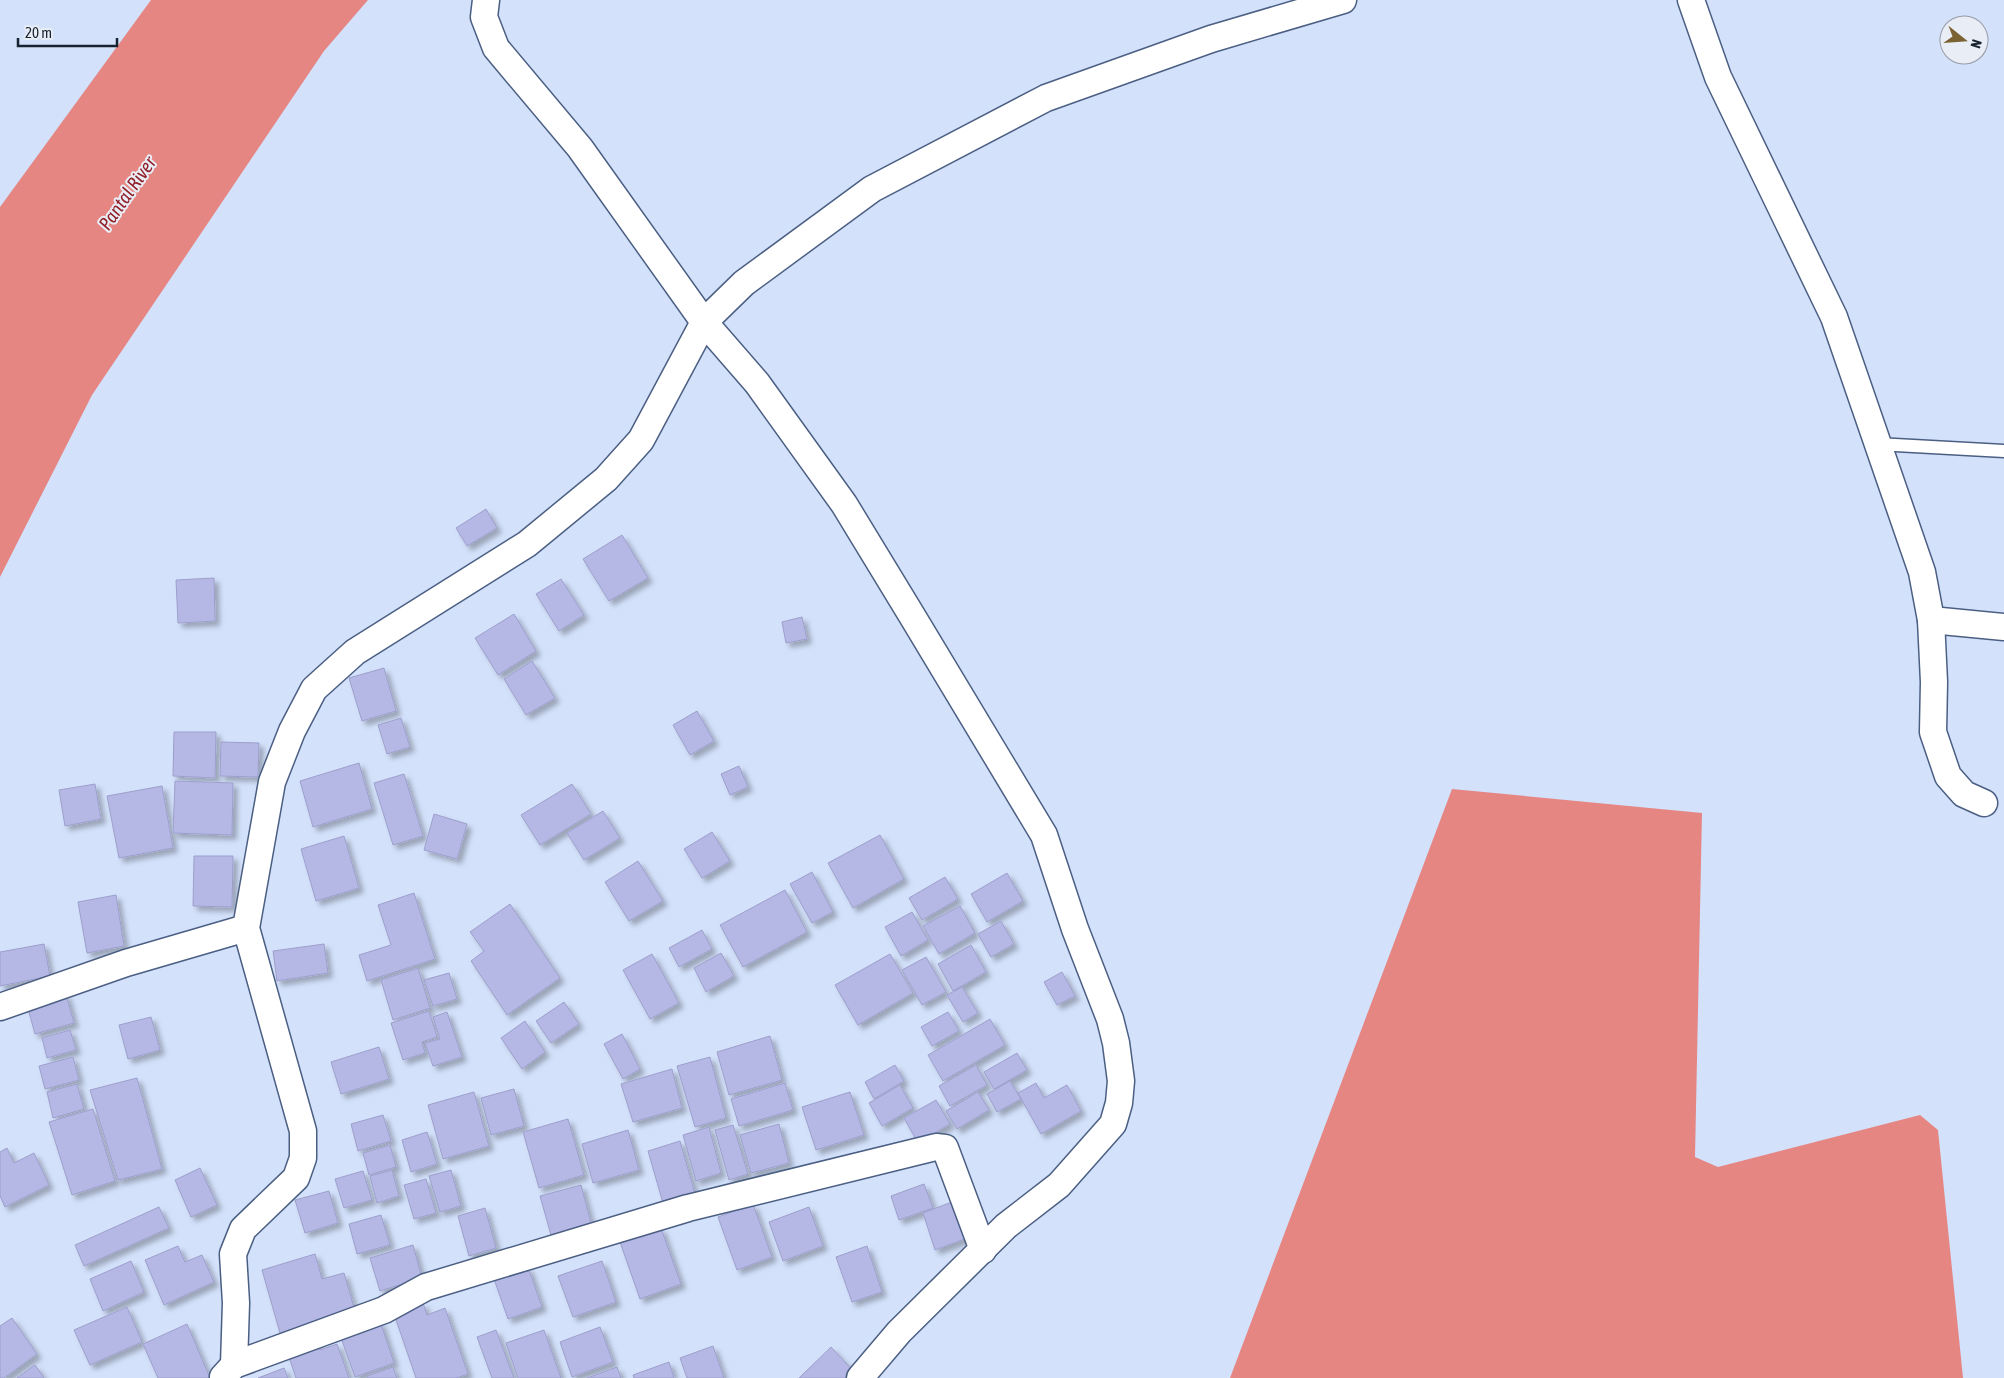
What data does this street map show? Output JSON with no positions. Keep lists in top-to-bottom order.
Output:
{
  "water": ["Pantal River"],
  "scale_bar": "20 m",
  "north": "right"
}
